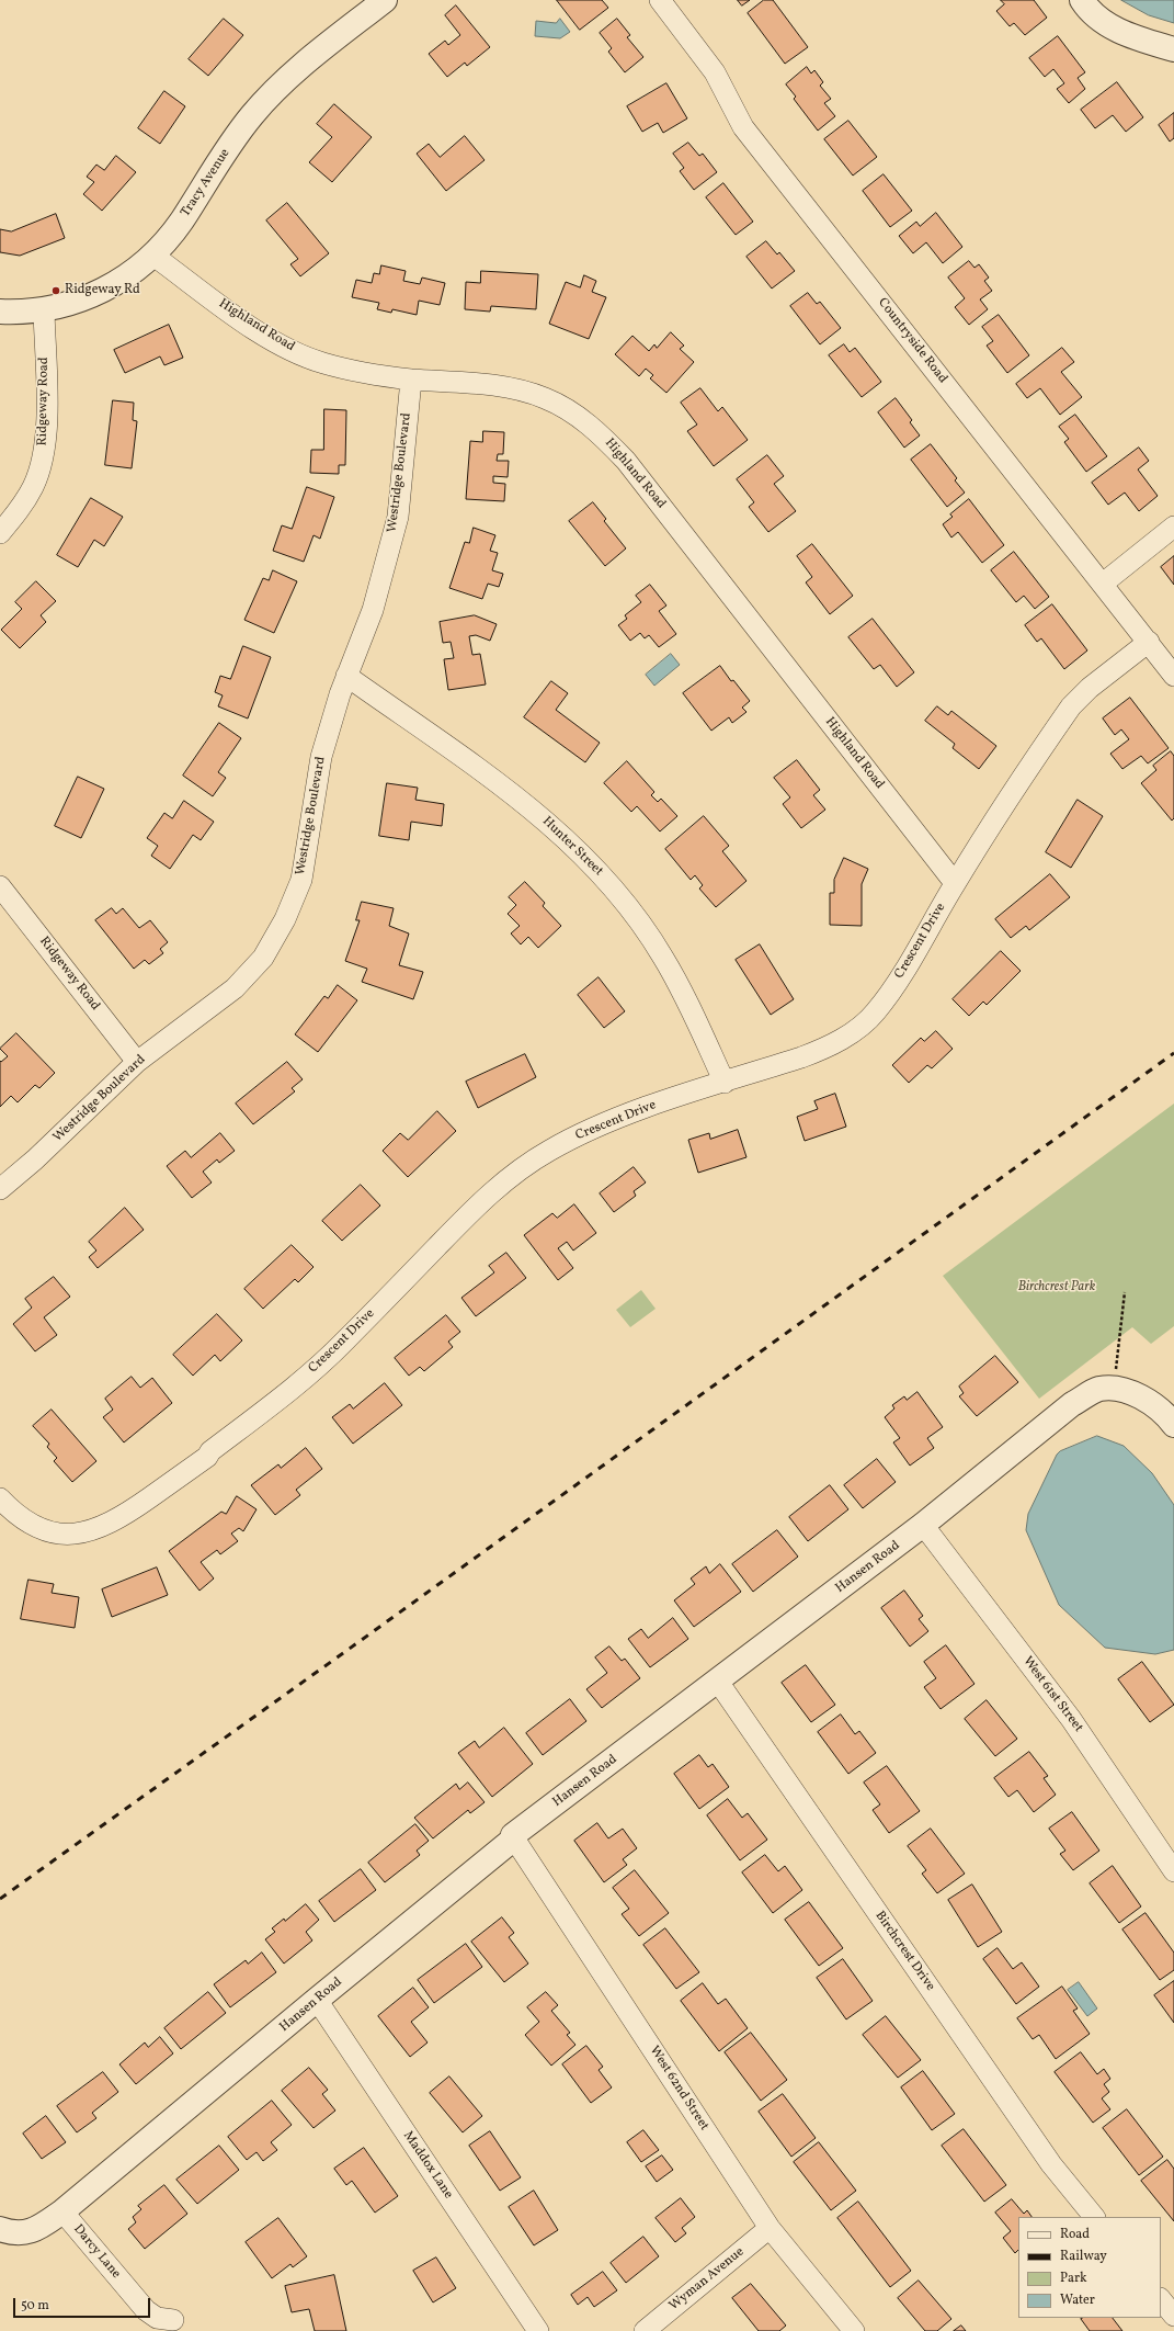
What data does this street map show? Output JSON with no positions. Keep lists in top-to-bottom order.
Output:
{
  "streets": {
    "street": [
      "Tracy Avenue",
      "Highland Road",
      "Countryside Road",
      "Ridgeway Road",
      "Westridge Boulevard",
      "Hunter Street",
      "Crescent Drive",
      "Hansen Road",
      "West 61st Street",
      "Birchcrest Drive",
      "West 62nd Street",
      "Maddox Lane",
      "Darcy Lane",
      "Wyman Avenue"
    ]
  },
  "crossings": [
    ["Tracy Avenue", "Highland Road"],
    ["Tracy Avenue", "Ridgeway Road"],
    ["Highland Road", "Westridge Boulevard"],
    ["Highland Road", "Crescent Drive"],
    ["Countryside Road", "Crescent Drive"],
    ["Ridgeway Road", "Westridge Boulevard"],
    ["Westridge Boulevard", "Hunter Street"],
    ["Hunter Street", "Crescent Drive"],
    ["Hansen Road", "West 61st Street"],
    ["Hansen Road", "Birchcrest Drive"],
    ["Hansen Road", "West 62nd Street"],
    ["Hansen Road", "Maddox Lane"],
    ["Hansen Road", "Darcy Lane"],
    ["West 62nd Street", "Wyman Avenue"]
  ],
  "parks": ["Birchcrest Park"],
  "places": ["Ridgeway Rd"],
  "legend": [
    "Road",
    "Railway",
    "Park",
    "Water"
  ],
  "scale_bar": "50 m"
}
